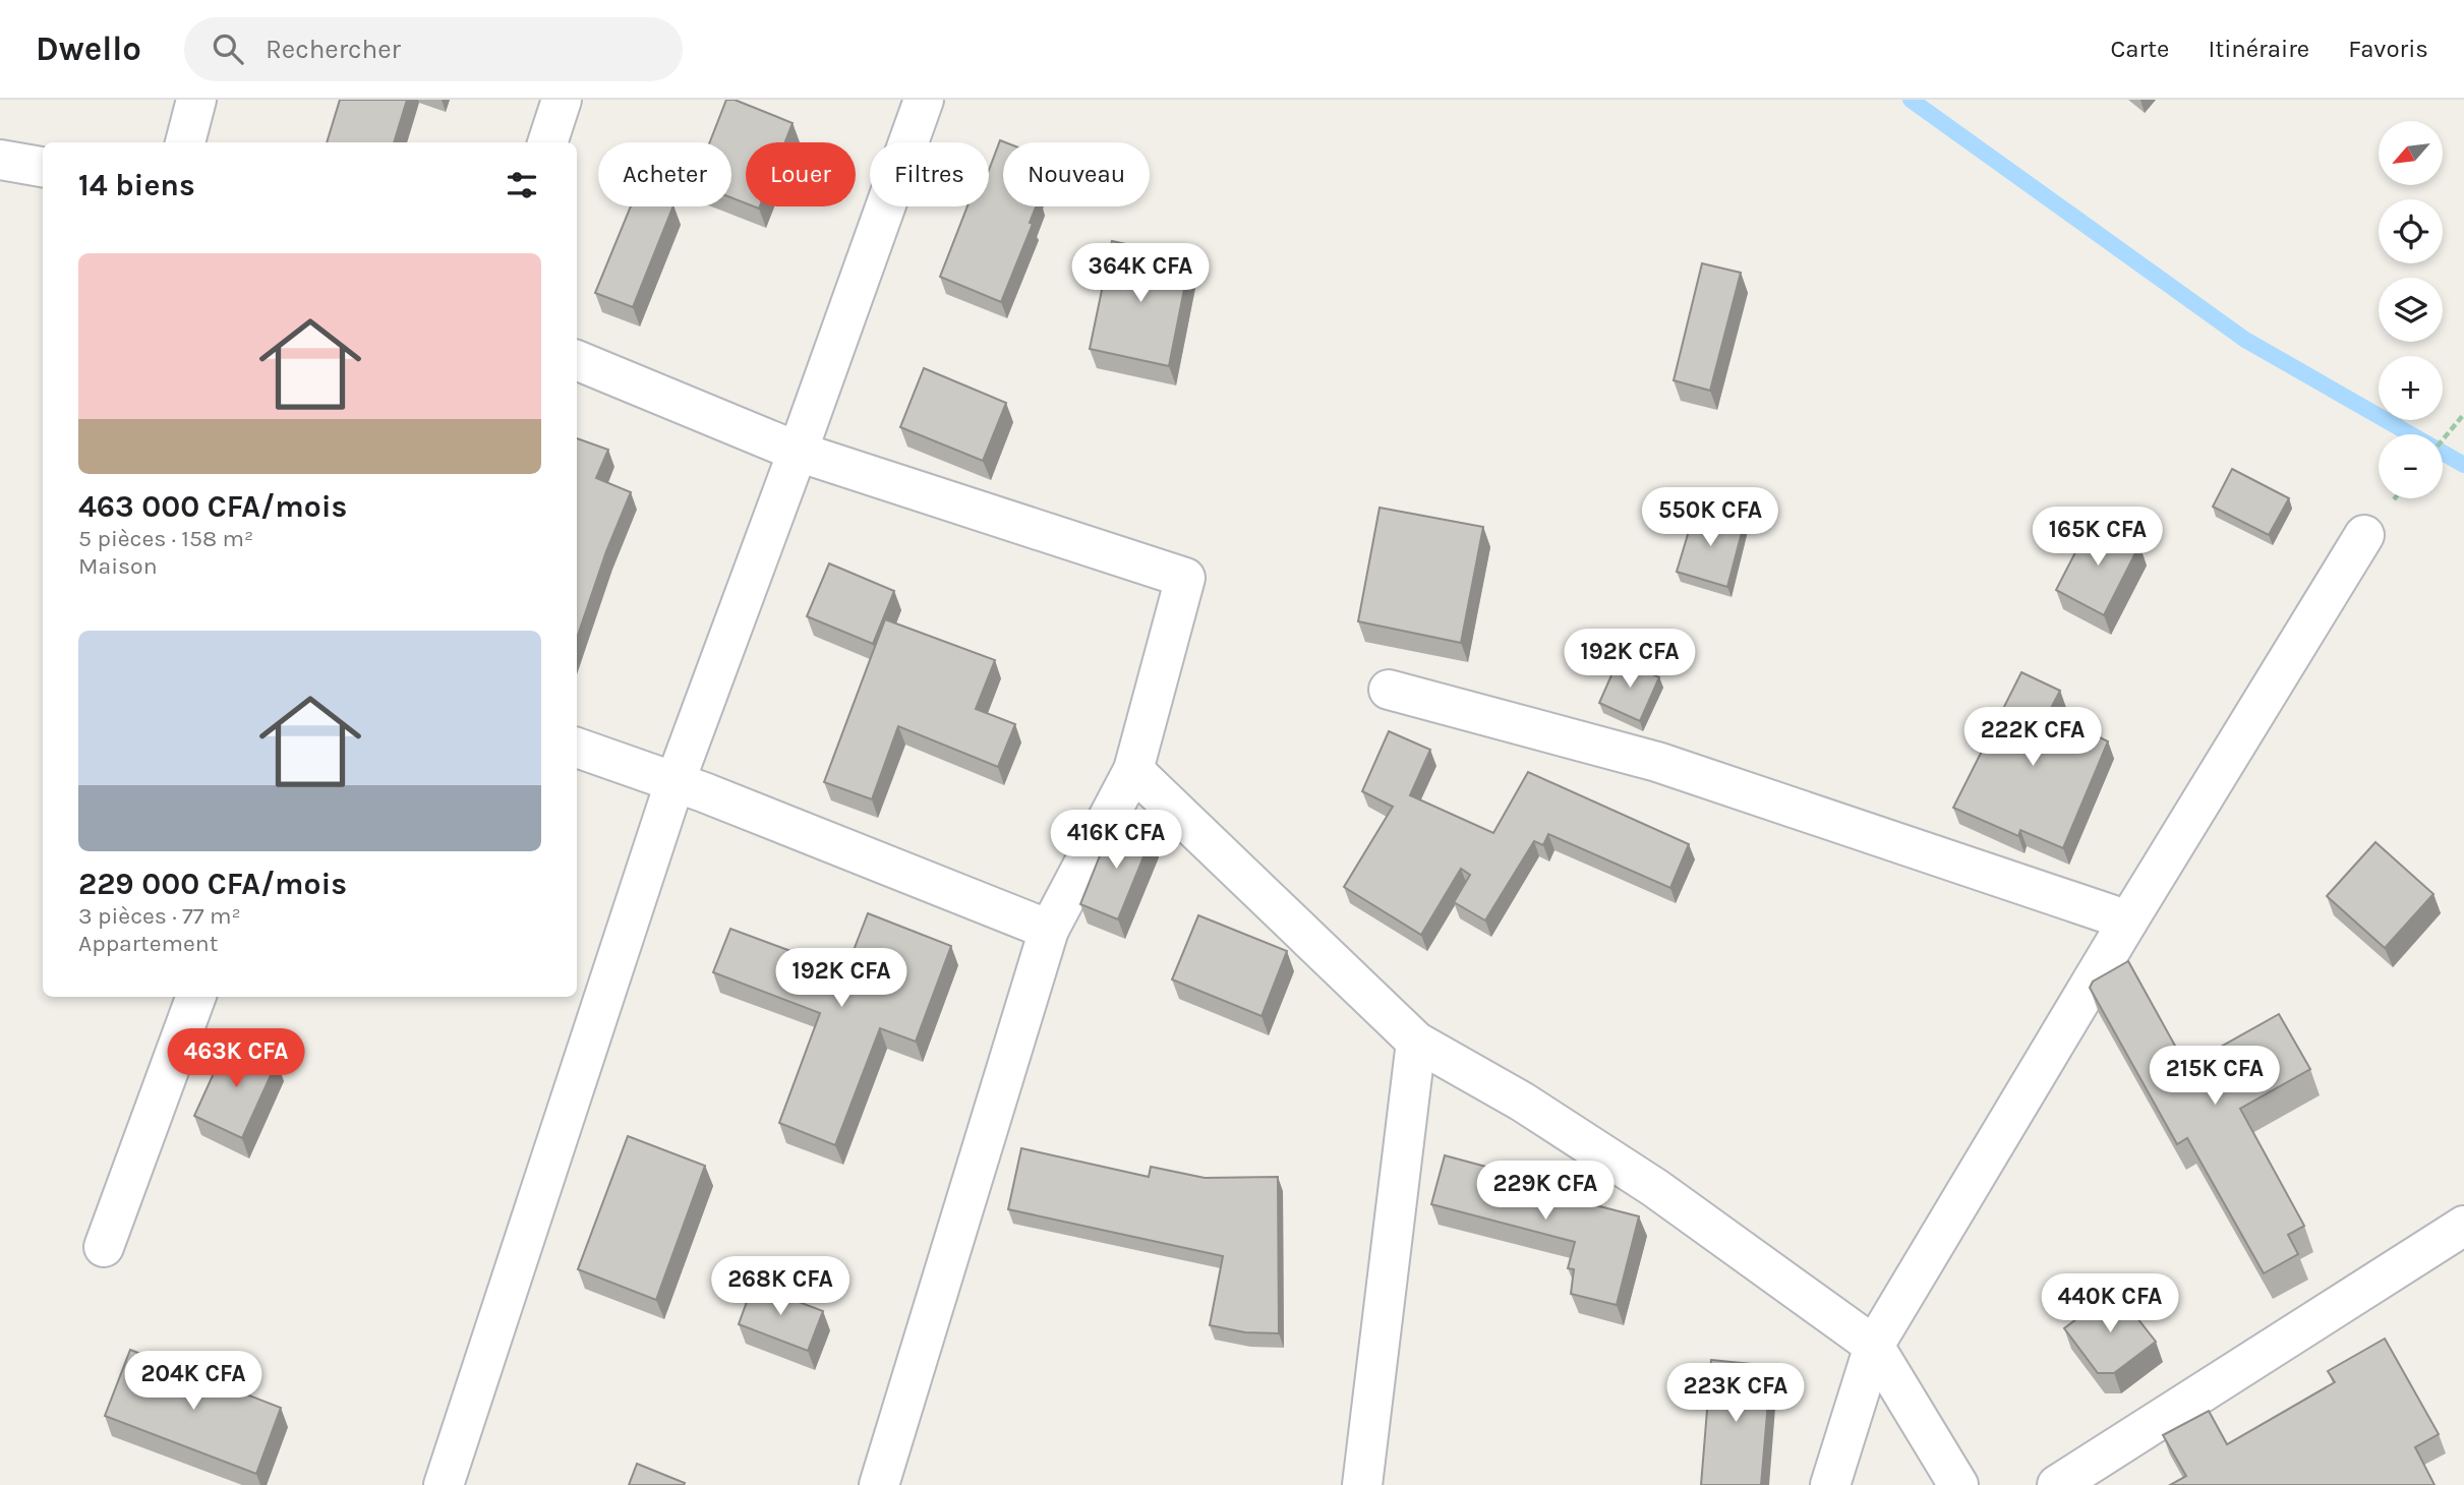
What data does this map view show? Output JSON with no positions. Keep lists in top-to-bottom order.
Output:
{
  "north": "bottom left",
  "page": {
    "header": "Dwello",
    "search": "Rechercher",
    "nav": ["Carte", "Itinéraire", "Favoris"],
    "map_buttons": ["+", "−"],
    "chip": [
      "Acheter",
      "Louer",
      "Filtres",
      "Nouveau"
    ],
    "heading": "14 biens",
    "list": [
      {
        "name": "463 000 CFA/mois",
        "note": "5 pièces · 158 m² · Maison"
      },
      {
        "name": "229 000 CFA/mois",
        "note": "3 pièces · 77 m² · Appartement"
      }
    ],
    "price": [
      "364K CFA",
      "550K CFA",
      "165K CFA",
      "192K CFA",
      "222K CFA",
      "416K CFA",
      "192K CFA",
      "463K CFA",
      "215K CFA",
      "229K CFA",
      "268K CFA",
      "440K CFA",
      "204K CFA",
      "223K CFA"
    ]
  }
}
